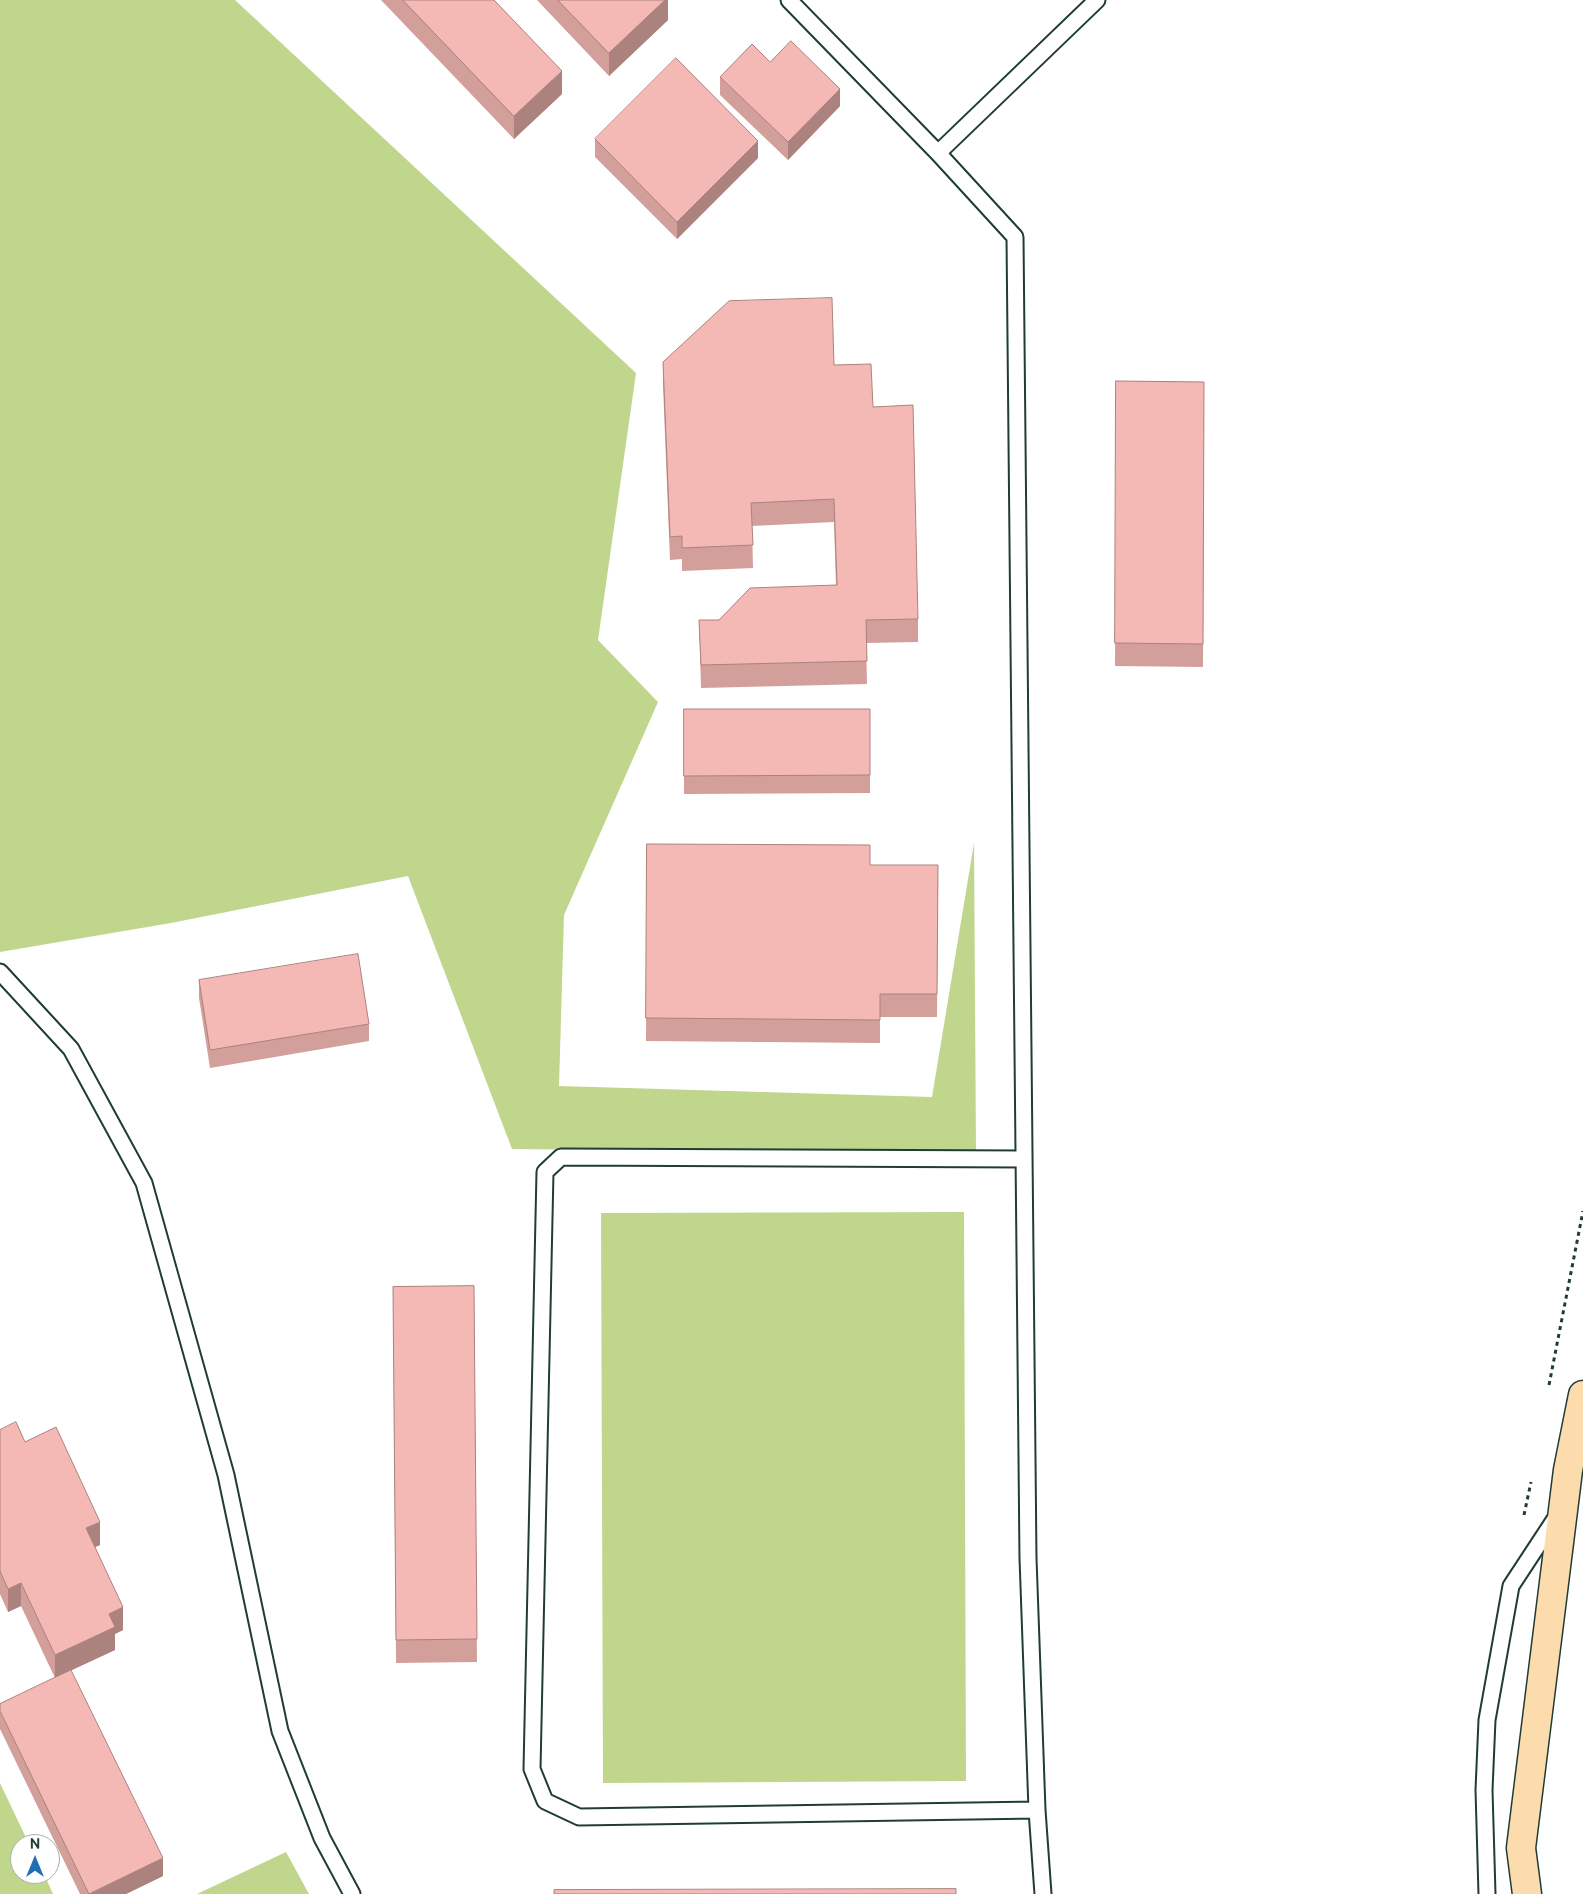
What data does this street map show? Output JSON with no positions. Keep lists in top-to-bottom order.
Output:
{
  "north": "top"
}
